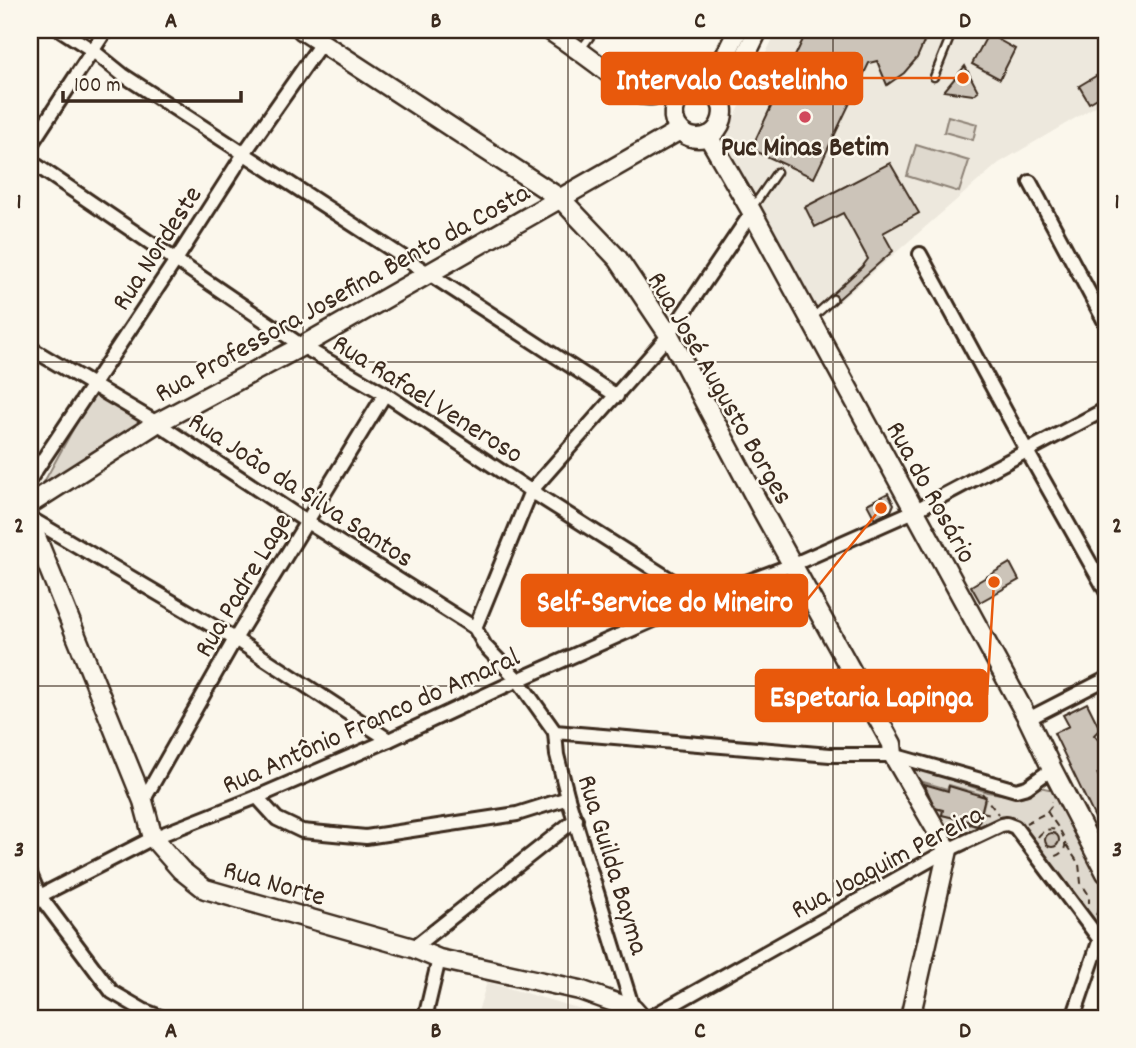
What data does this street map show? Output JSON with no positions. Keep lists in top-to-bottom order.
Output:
{
  "streets": {
    "street": [
      "Rua Nordeste",
      "Rua Professora Josefina Bento da Costa",
      "Rua José Augusto Borges",
      "Rua Rafael Veneroso",
      "Rua João da Silva Santos",
      "Rua do Rosário",
      "Rua Padre Lage",
      "Rua Antônio Franco do Amaral",
      "Rua Joaquim Pereira",
      "Rua Guilda Bayma",
      "Rua Norte"
    ]
  },
  "crossings": [
    ["Rua Nordeste", "Rua José Augusto Borges"],
    ["Rua Nordeste", "Rua Rafael Veneroso"],
    ["Rua Nordeste", "Rua João da Silva Santos"],
    ["Rua Professora Josefina Bento da Costa", "Rua José Augusto Borges"],
    ["Rua Professora Josefina Bento da Costa", "Rua Rafael Veneroso"],
    ["Rua Professora Josefina Bento da Costa", "Rua João da Silva Santos"],
    ["Rua Professora Josefina Bento da Costa", "Rua do Rosário"],
    ["Rua José Augusto Borges", "Rua Antônio Franco do Amaral"],
    ["Rua José Augusto Borges", "Rua Joaquim Pereira"],
    ["Rua Rafael Veneroso", "Rua Padre Lage"],
    ["Rua Rafael Veneroso", "Rua Antônio Franco do Amaral"],
    ["Rua João da Silva Santos", "Rua Padre Lage"],
    ["Rua do Rosário", "Rua Antônio Franco do Amaral"],
    ["Rua Padre Lage", "Rua Norte"],
    ["Rua Antônio Franco do Amaral", "Rua Norte"],
    ["Rua Guilda Bayma", "Rua Norte"]
  ],
  "places": [
    "Intervalo Castelinho",
    "Puc Minas Betim",
    "Self-Service do Mineiro",
    "Espetaria Lapinga"
  ],
  "scale_bar": "100 m",
  "grid": {
    "columns": [
      "A",
      "B",
      "C",
      "D"
    ],
    "rows": ["1", "2", "3"]
  }
}
